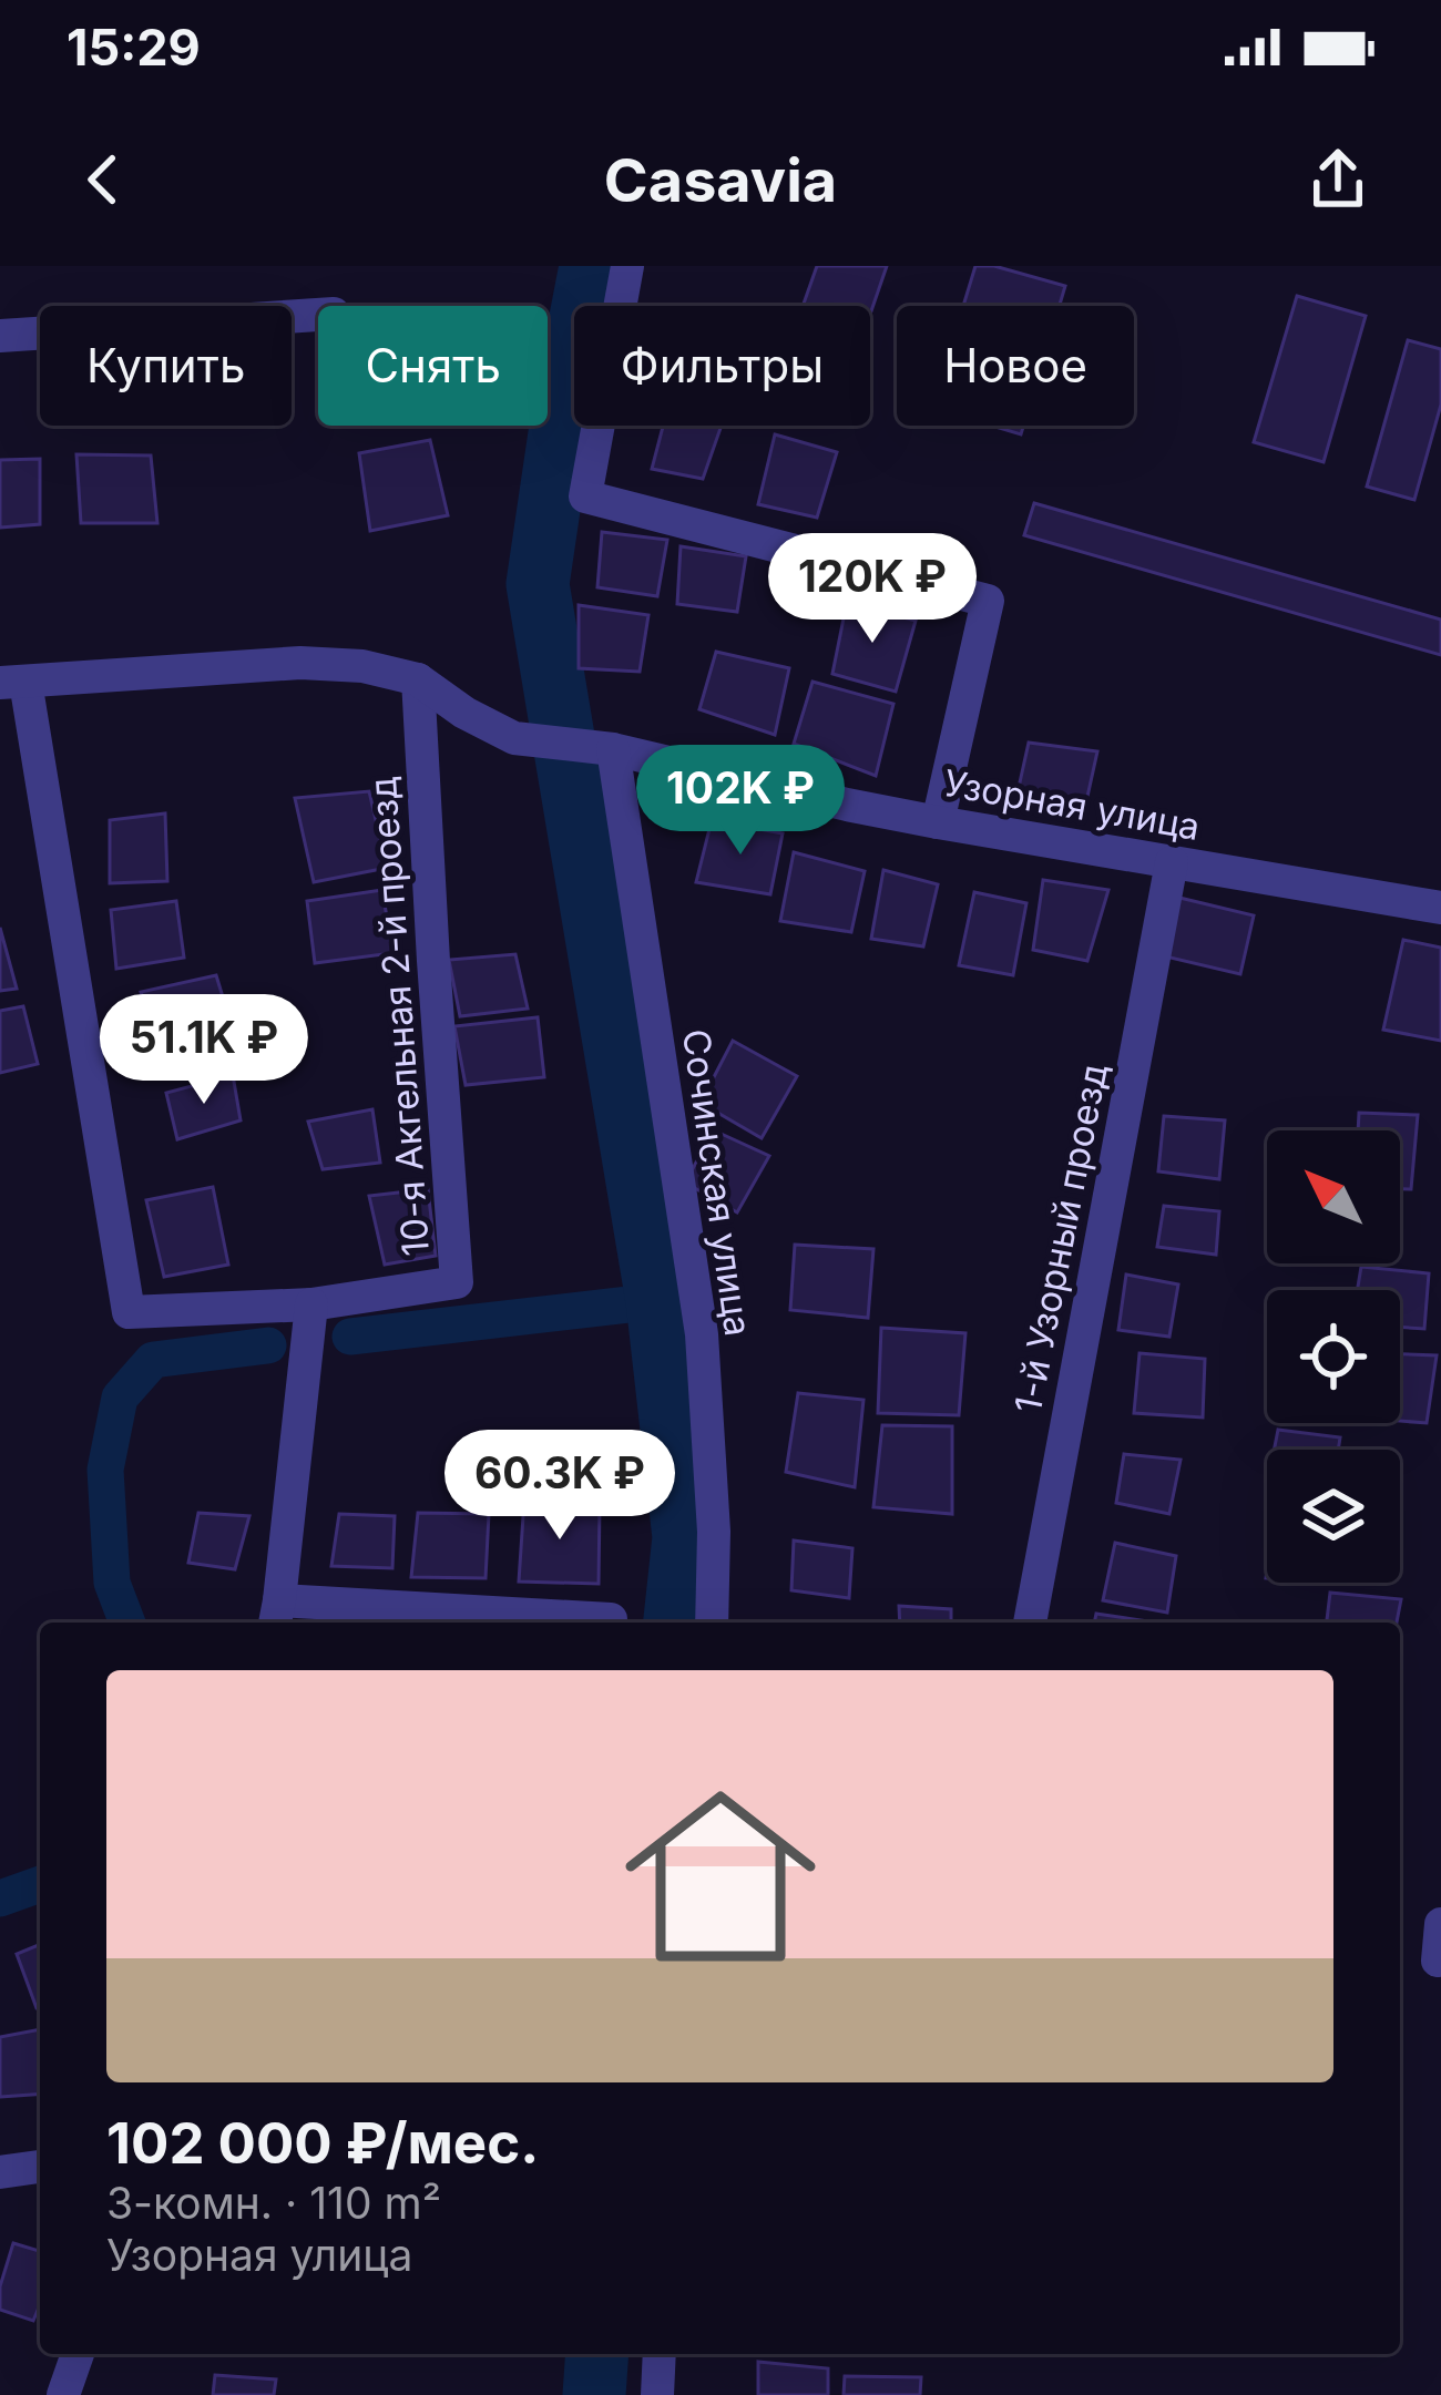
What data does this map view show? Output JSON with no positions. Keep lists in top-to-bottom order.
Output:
{
  "streets": {
    "street": [
      "Узорная улица",
      "10-я Акгельная 2-й проезд",
      "Сочинская улица",
      "1-й Узорный проезд"
    ]
  },
  "crossings": [
    ["Узорная улица", "10-я Акгельная 2-й проезд"],
    ["Узорная улица", "Сочинская улица"],
    ["Узорная улица", "1-й Узорный проезд"]
  ],
  "north": "top left",
  "page": {
    "status": "15:29",
    "header": "Casavia",
    "chip": [
      "Купить",
      "Снять",
      "Фильтры",
      "Новое"
    ],
    "price": [
      "120K ₽",
      "102K ₽",
      "51.1K ₽",
      "60.3K ₽"
    ],
    "list": [
      {
        "name": "102 000 ₽/мес.",
        "note": "3-комн. · 110 m² · Узорная улица"
      }
    ]
  }
}
